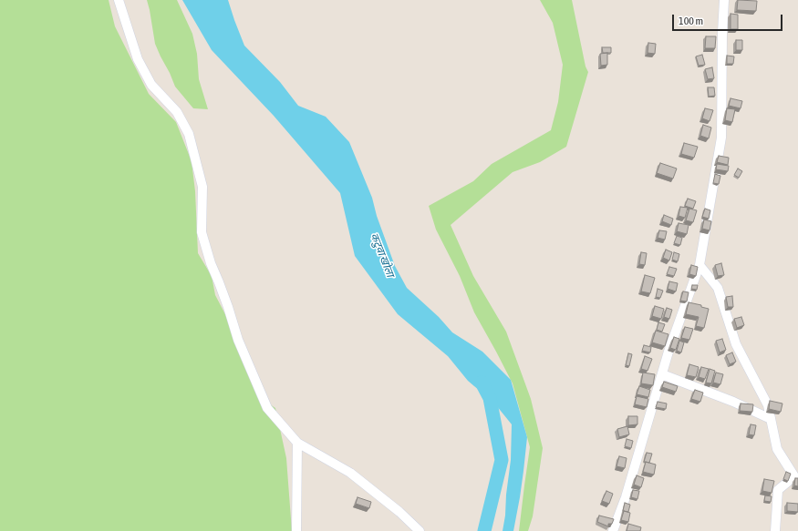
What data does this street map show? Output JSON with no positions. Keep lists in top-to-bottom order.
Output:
{
  "water": ["कटुवा खोला"],
  "scale_bar": "100 m"
}
